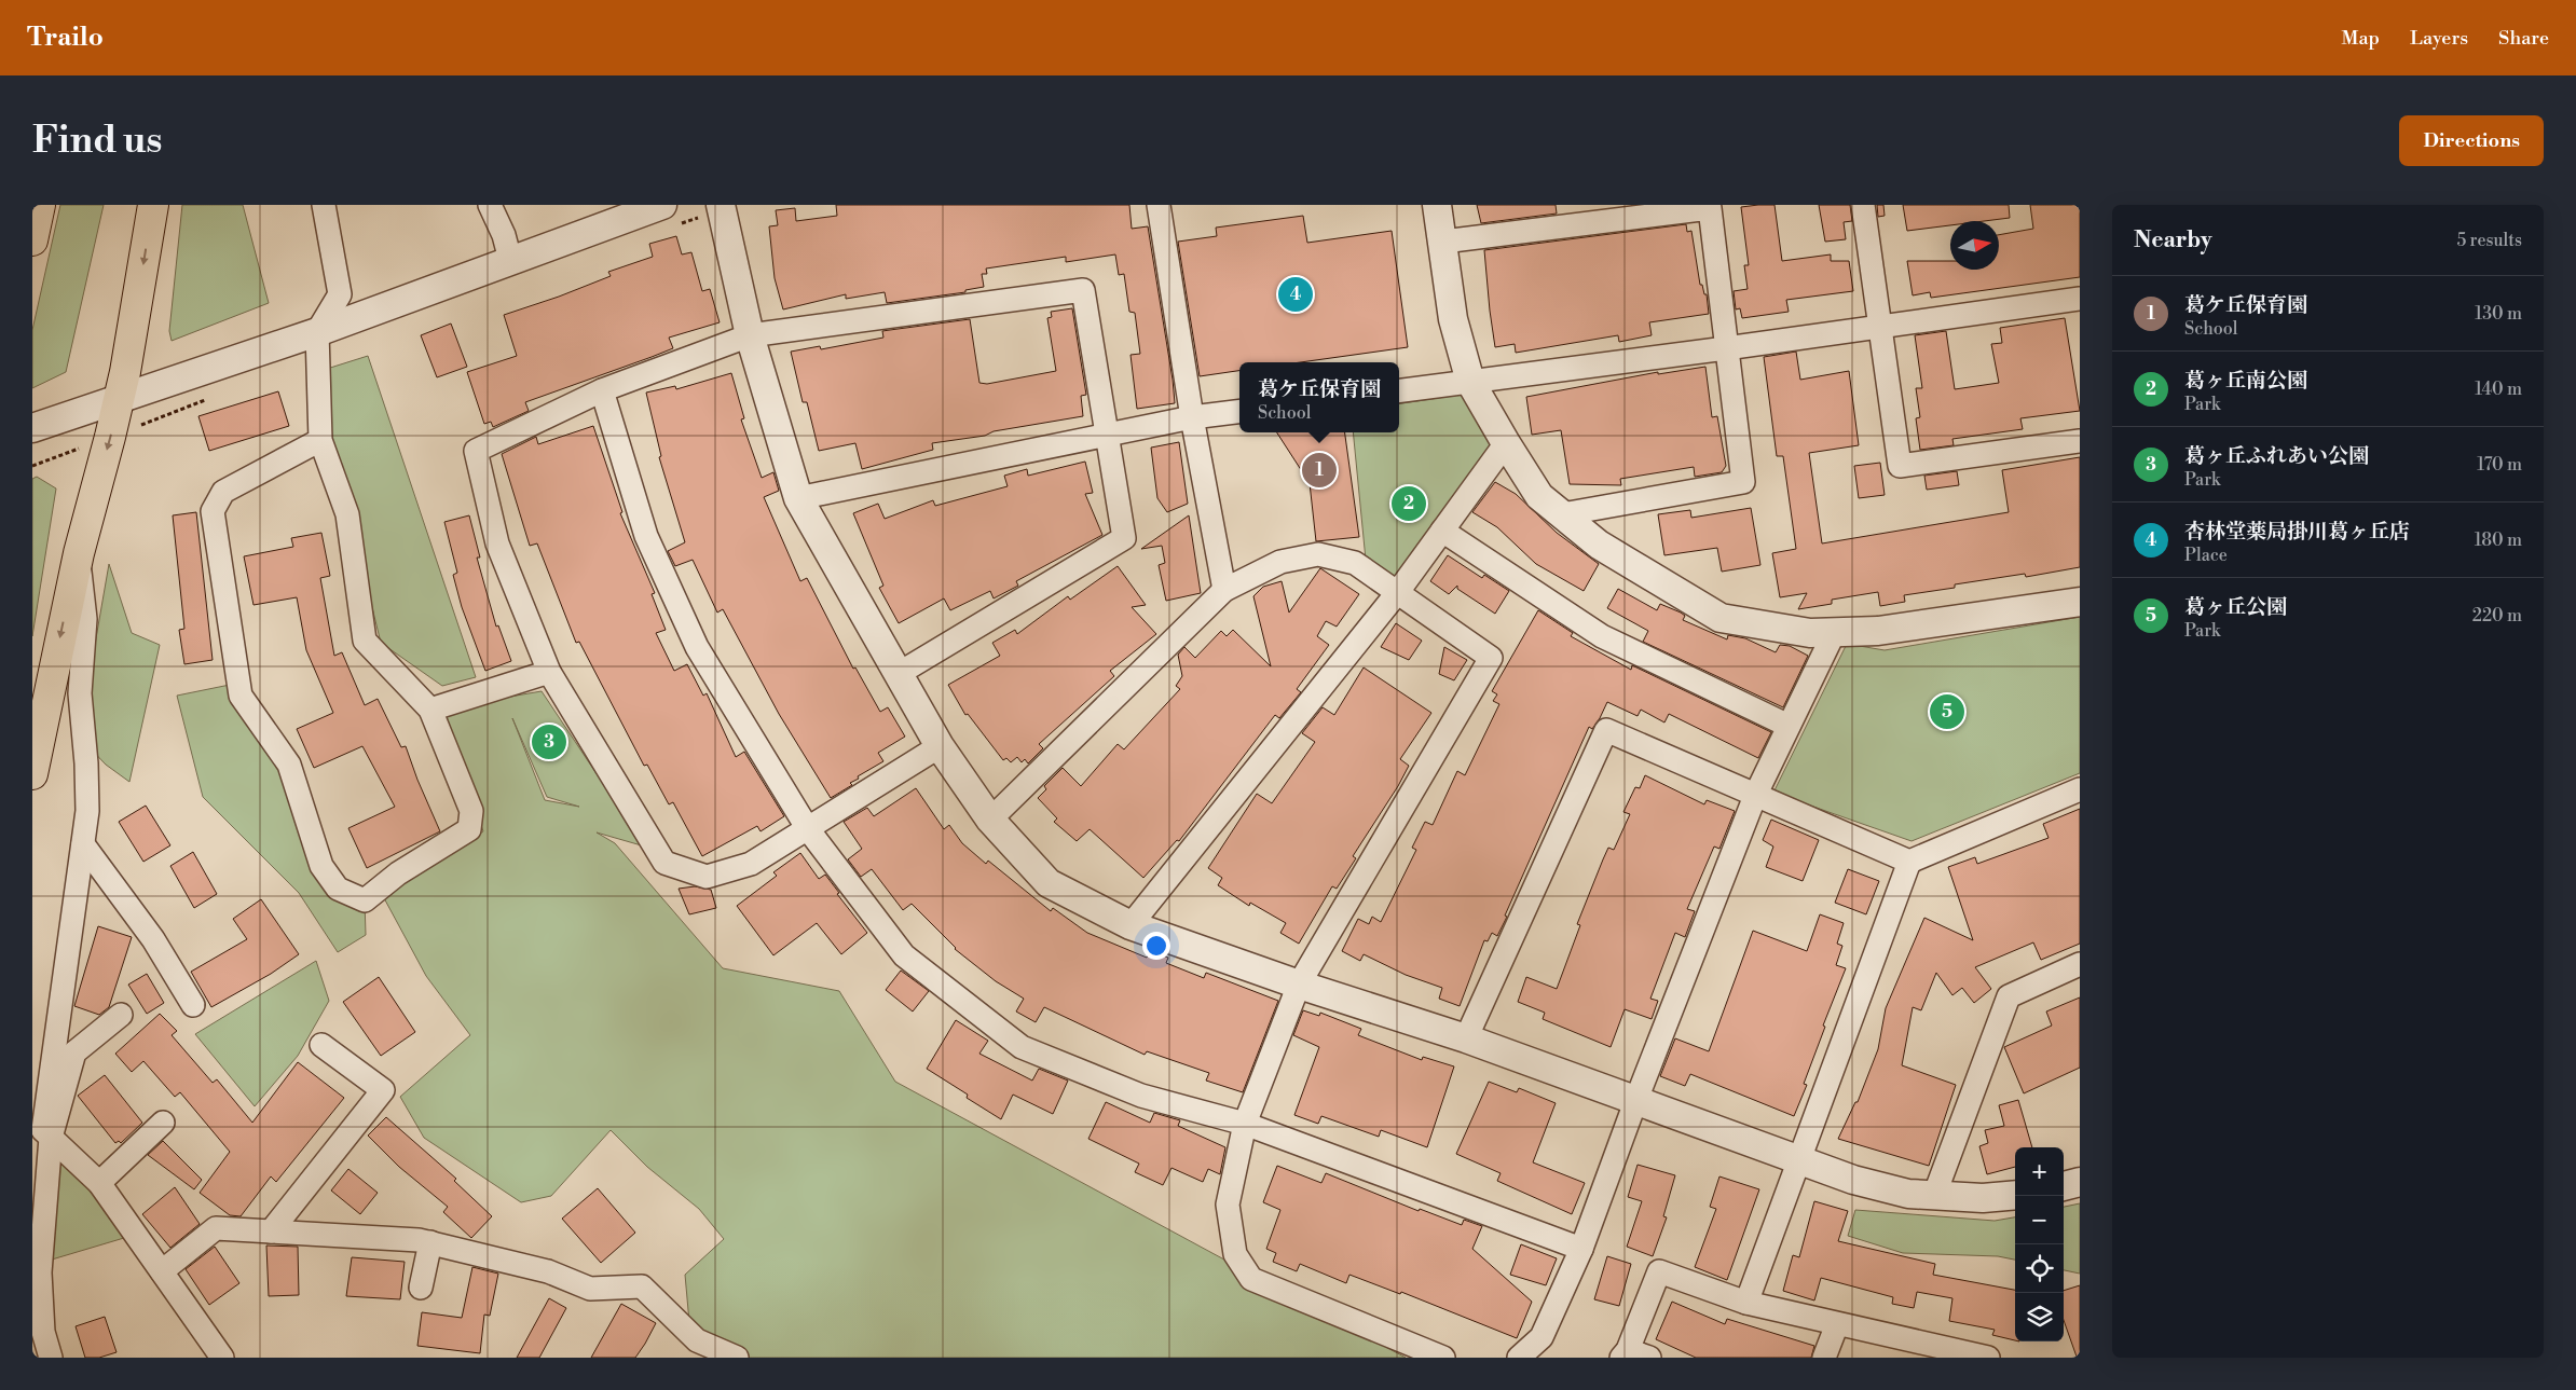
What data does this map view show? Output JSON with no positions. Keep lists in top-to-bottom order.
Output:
{
  "north": "right",
  "page": {
    "header": "Trailo",
    "nav": ["Map", "Layers", "Share"],
    "buttons": "Directions",
    "title": "Find us",
    "heading": ["Nearby", "5 results"],
    "pins": [
      "4",
      "1",
      "2",
      "5",
      "3"
    ],
    "list": [
      {
        "mark": "1",
        "name": "葛ケ丘保育園",
        "note": "School",
        "value": "130 m"
      },
      {
        "mark": "2",
        "name": "葛ヶ丘南公園",
        "note": "Park",
        "value": "140 m"
      },
      {
        "mark": "3",
        "name": "葛ヶ丘ふれあい公園",
        "note": "Park",
        "value": "170 m"
      },
      {
        "mark": "4",
        "name": "杏林堂薬局掛川葛ヶ丘店",
        "note": "Place",
        "value": "180 m"
      },
      {
        "mark": "5",
        "name": "葛ヶ丘公園",
        "note": "Park",
        "value": "220 m"
      }
    ],
    "popup": ["葛ケ丘保育園", "School"],
    "map_buttons": ["+", "−"]
  }
}
